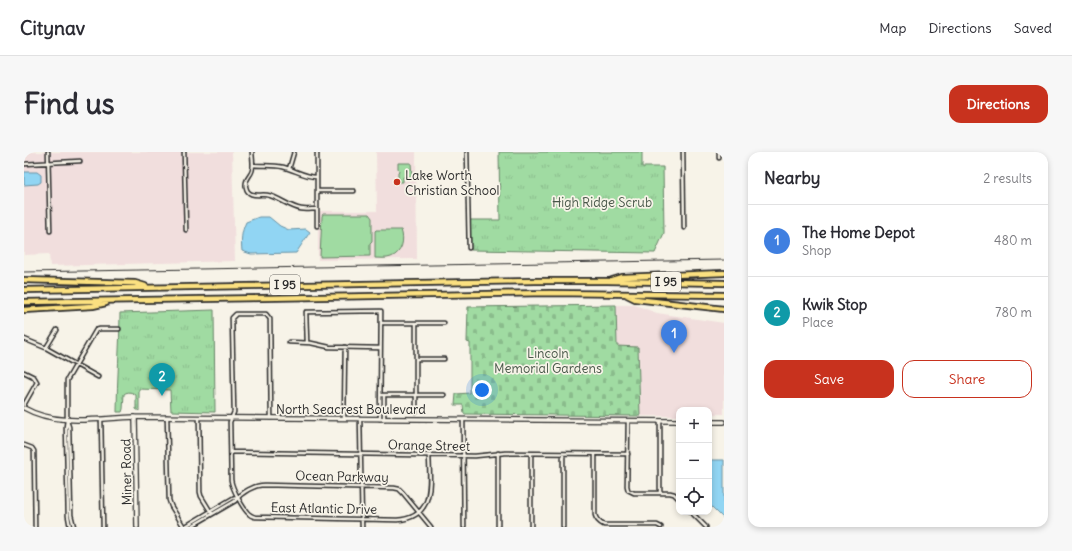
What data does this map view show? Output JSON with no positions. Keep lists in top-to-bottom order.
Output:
{
  "streets": {
    "highway": ["I 95"],
    "street": [
      "North Seacrest Boulevard",
      "Orange Street",
      "Miner Road",
      "Ocean Parkway",
      "East Atlantic Drive"
    ]
  },
  "crossings": [
    ["North Seacrest Boulevard", "Miner Road"],
    ["Ocean Parkway", "East Atlantic Drive"]
  ],
  "parks": ["High Ridge Scrub", "Lincoln Memorial Gardens"],
  "places": ["Lake Worth Christian School"],
  "page": {
    "header": "Citynav",
    "nav": ["Map", "Directions", "Saved"],
    "buttons": [
      "Directions",
      ["Save", "Share"]
    ],
    "title": "Find us",
    "heading": ["Nearby", "2 results"],
    "list": [
      {
        "mark": "1",
        "name": "The Home Depot",
        "note": "Shop",
        "value": "480 m"
      },
      {
        "mark": "2",
        "name": "Kwik Stop",
        "note": "Place",
        "value": "780 m"
      }
    ],
    "pins": ["1", "2"],
    "map_buttons": ["+", "−"]
  }
}
